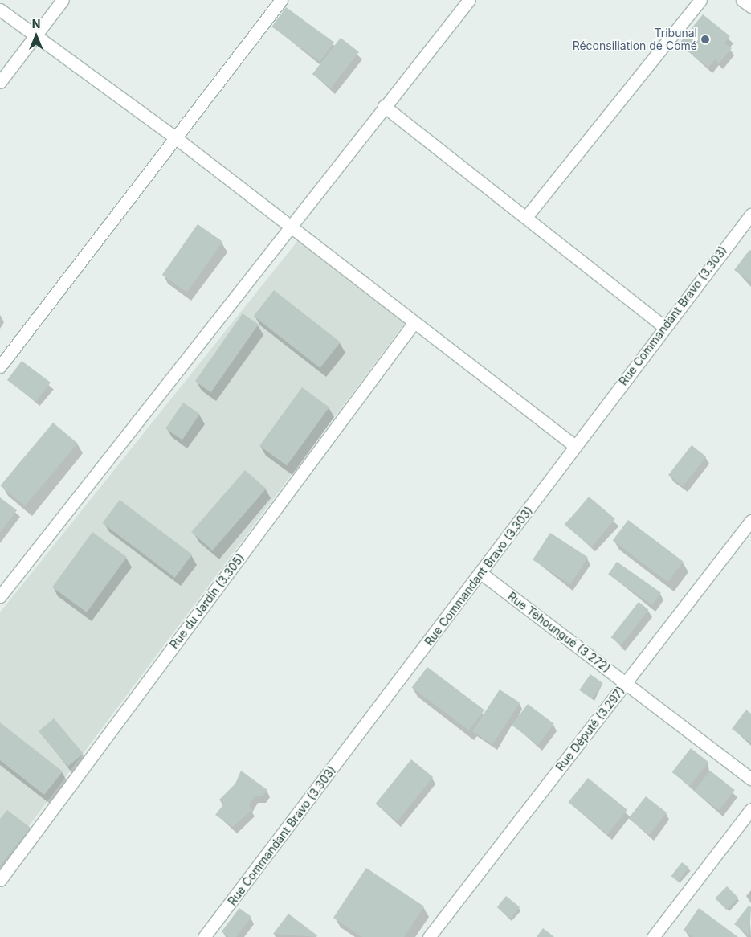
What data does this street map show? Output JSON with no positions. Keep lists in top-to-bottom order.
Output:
{
  "streets": {
    "street": [
      "Rue Commandant Bravo (3.303)",
      "Rue du Jardin (3.305)",
      "Rue Téhoungué (3.272)",
      "Rue Député (3.297)"
    ]
  },
  "crossings": [
    ["Rue Commandant Bravo (3.303)", "Rue Téhoungué (3.272)"],
    ["Rue Téhoungué (3.272)", "Rue Député (3.297)"]
  ],
  "places": ["Tribunal Réconsiliation de Comé"],
  "north": "top"
}
